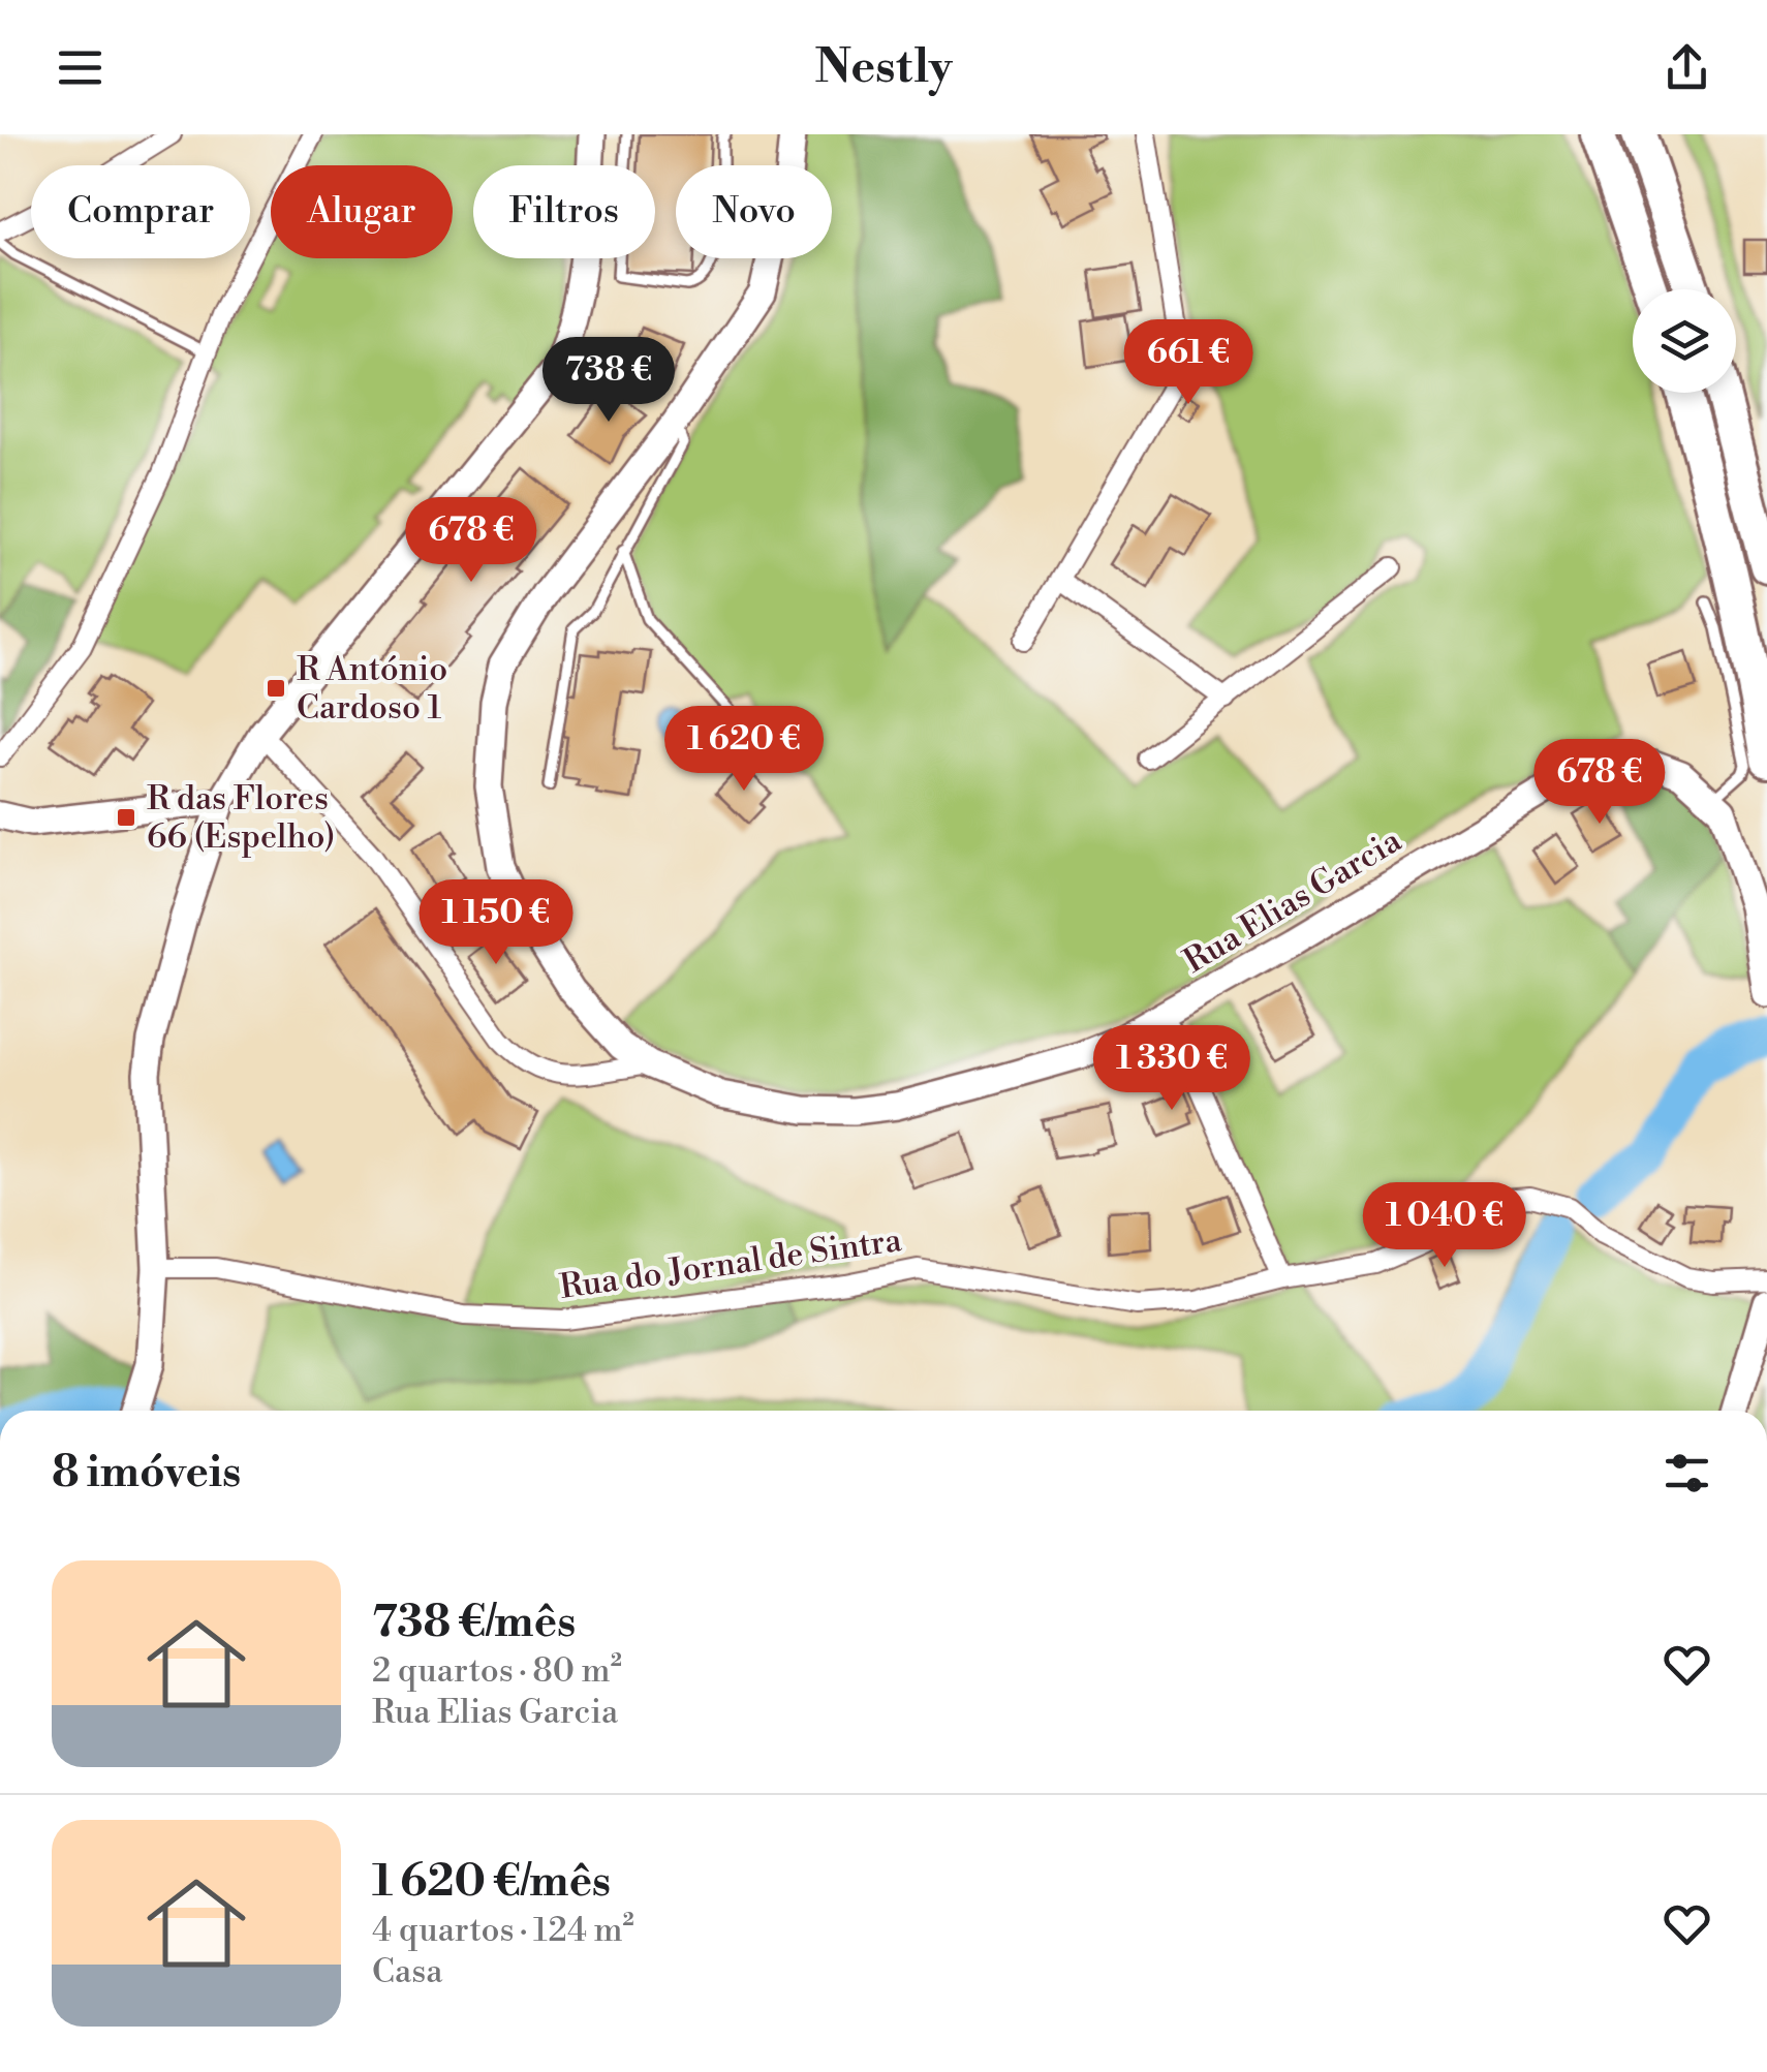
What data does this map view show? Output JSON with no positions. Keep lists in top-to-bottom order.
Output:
{
  "streets": {
    "street": ["Rua Elias Garcia", "Rua do Jornal de Sintra"]
  },
  "places": {
    "transit": ["R António Cardoso 1", "R das Flores 66 (Espelho)"]
  },
  "page": {
    "header": "Nestly",
    "chip": [
      "Comprar",
      "Alugar",
      "Filtros",
      "Novo"
    ],
    "price": [
      "661 €",
      "738 €",
      "678 €",
      "1 620 €",
      "678 €",
      "1 150 €",
      "1 330 €",
      "1 040 €"
    ],
    "heading": "8 imóveis",
    "list": [
      {
        "name": "738 €/mês",
        "note": "2 quartos · 80 m² · Rua Elias Garcia"
      },
      {
        "name": "1 620 €/mês",
        "note": "4 quartos · 124 m² · Casa"
      }
    ]
  }
}
